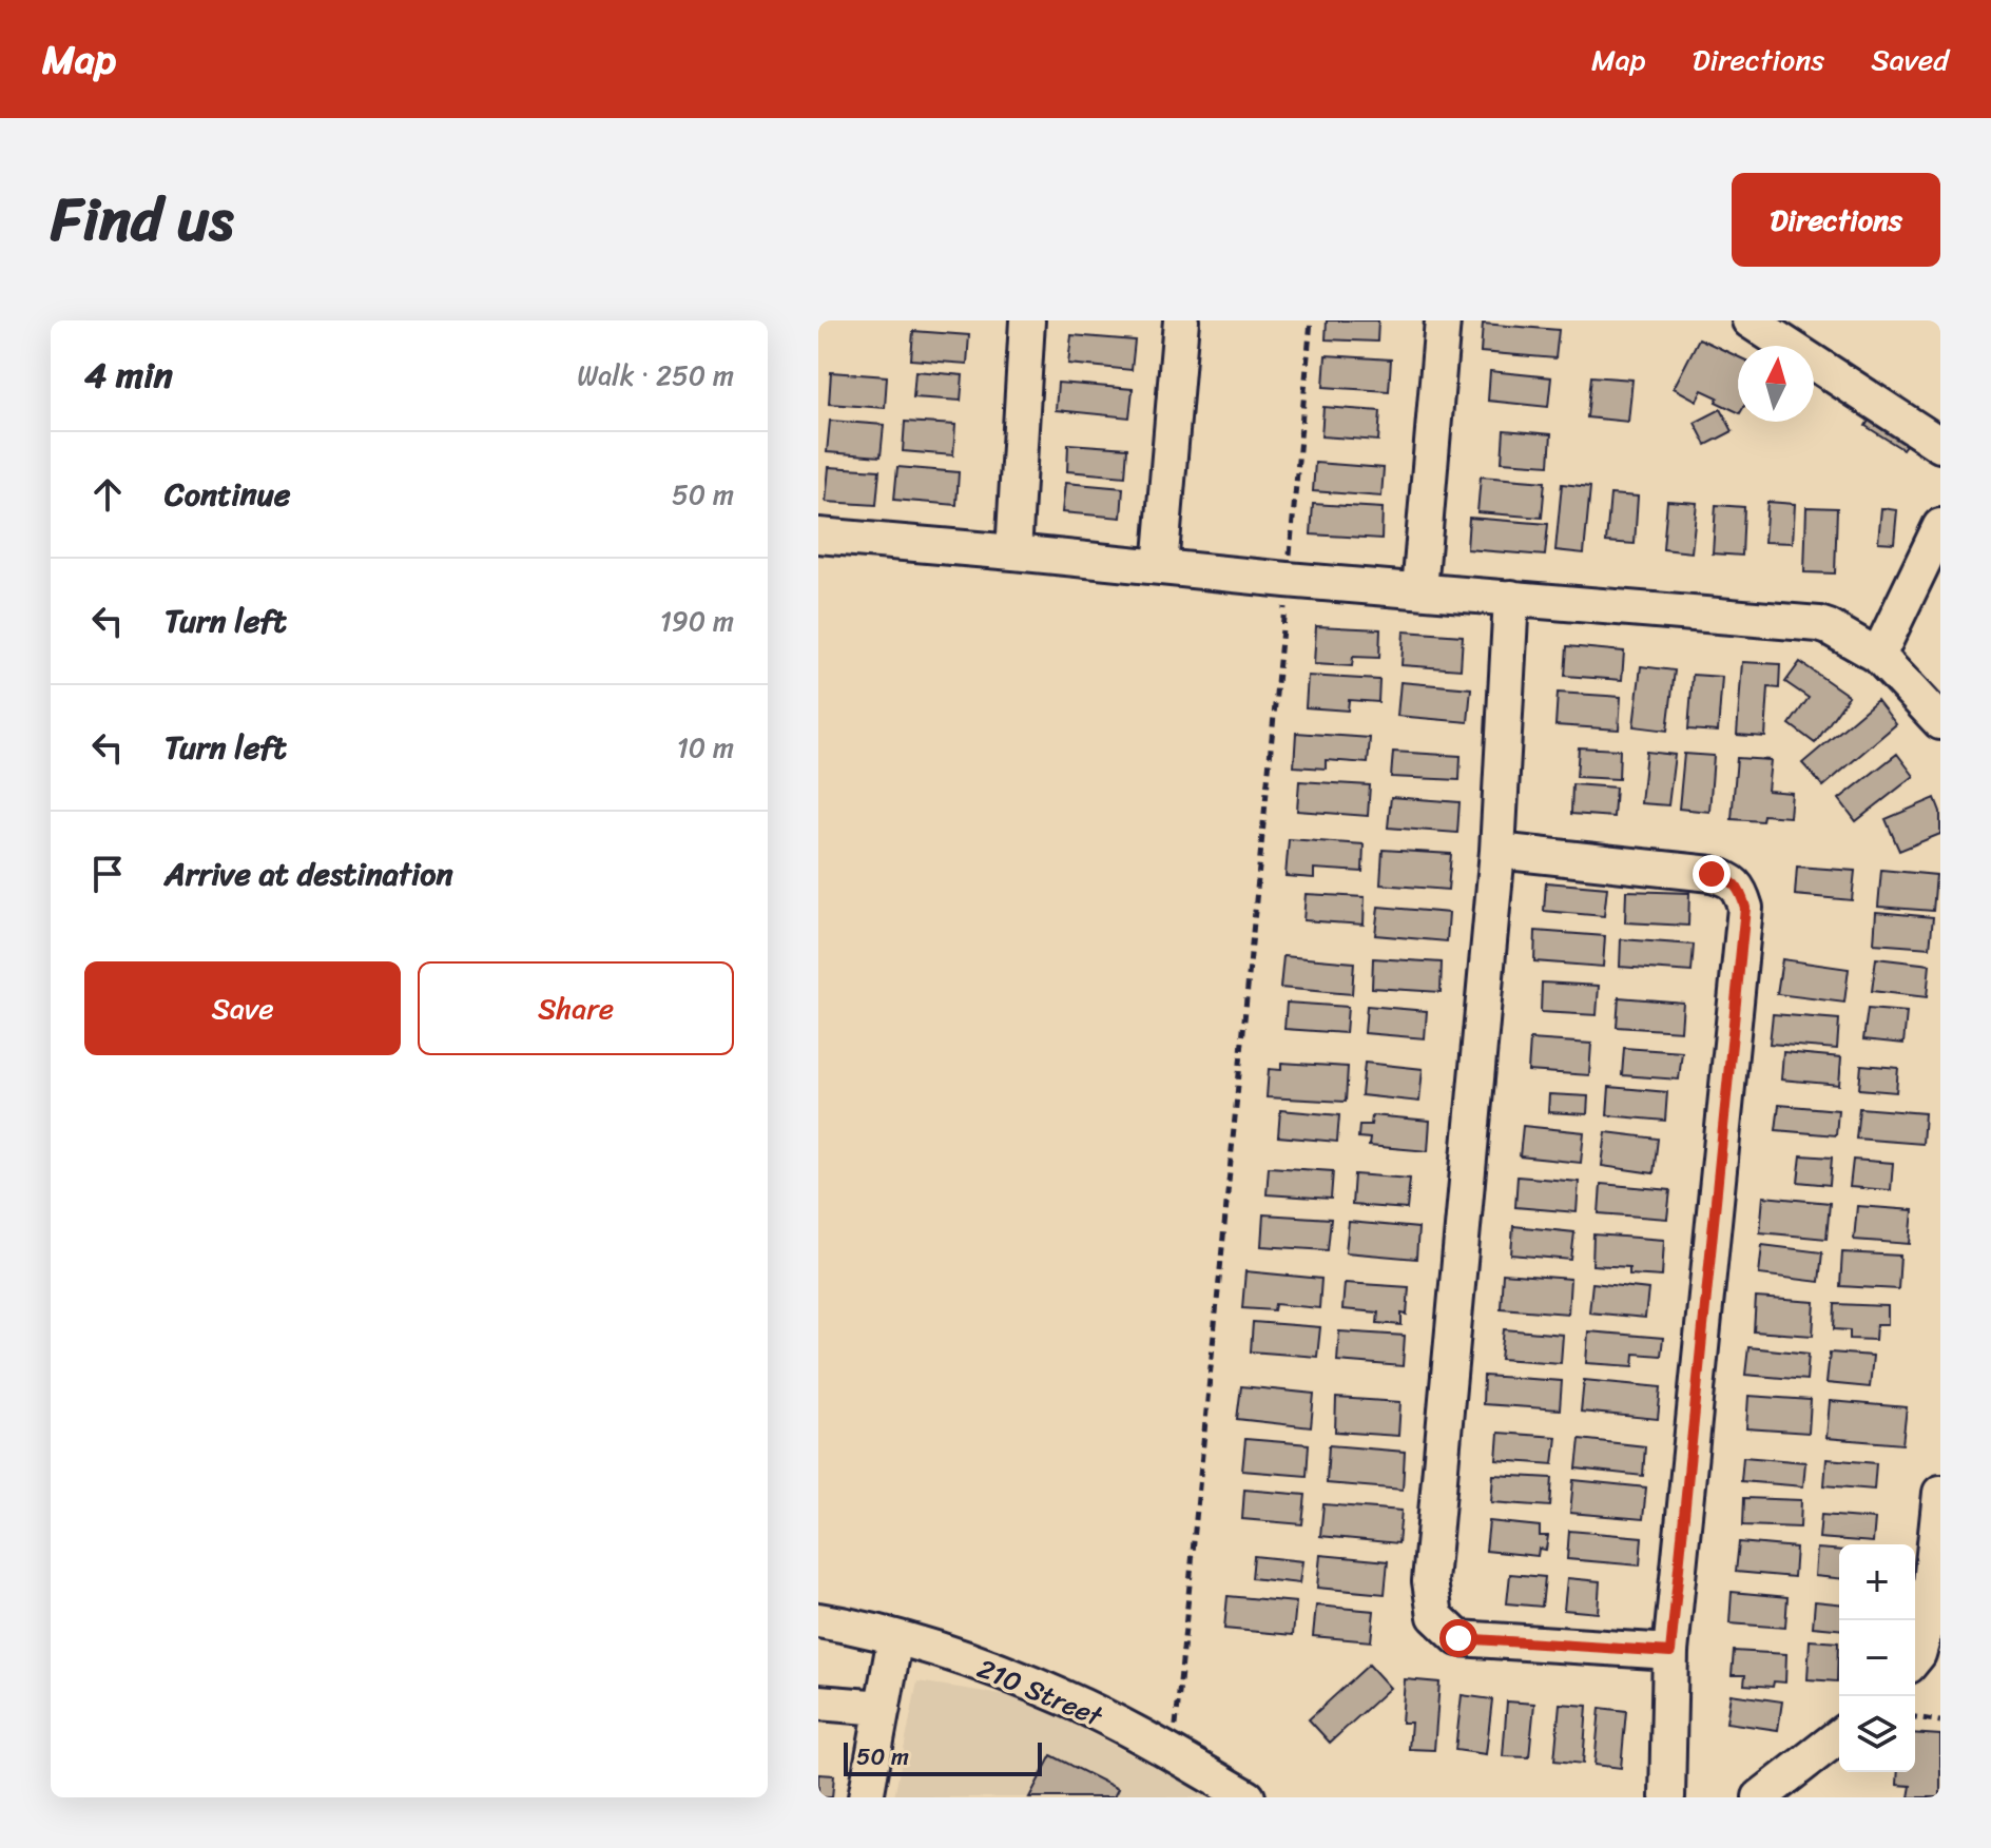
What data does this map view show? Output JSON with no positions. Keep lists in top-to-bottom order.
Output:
{
  "streets": {
    "street": ["210 Street"]
  },
  "scale_bar": "50 m",
  "north": "top",
  "page": {
    "header": "Map",
    "nav": ["Map", "Directions", "Saved"],
    "title": "Find us",
    "buttons": [
      "Directions",
      ["Save", "Share"]
    ],
    "heading": ["4 min", "Walk · 250 m"],
    "list": [
      ["Continue", "50 m"],
      ["Turn left", "190 m"],
      ["Turn left", "10 m"],
      "Arrive at destination"
    ],
    "map_buttons": ["+", "−"],
    "scale": "50 m"
  }
}
